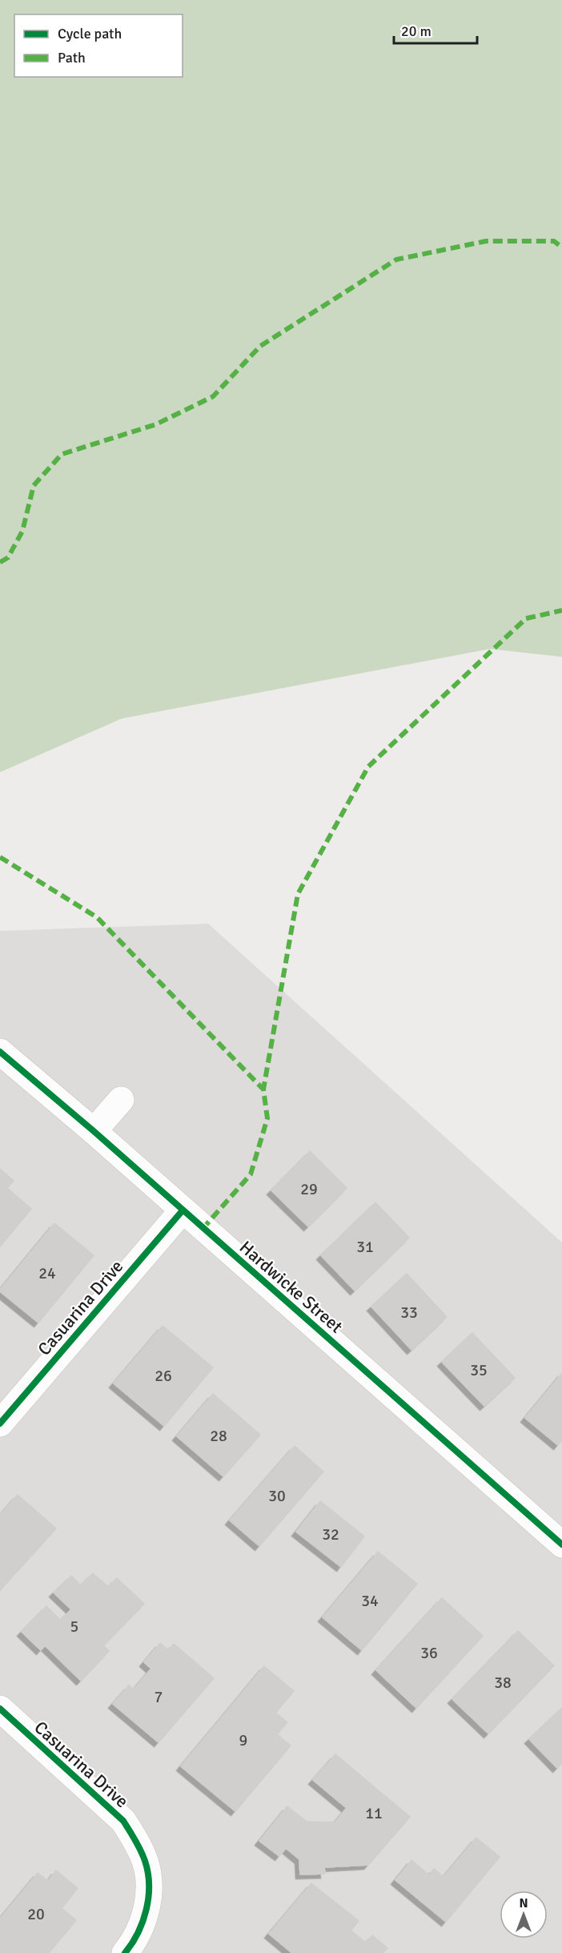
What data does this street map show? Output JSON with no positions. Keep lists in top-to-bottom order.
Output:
{
  "streets": {
    "street": ["Hardwicke Street", "Casuarina Drive"]
  },
  "crossings": [
    ["Hardwicke Street", "Casuarina Drive"]
  ],
  "house_numbers": [
    "29",
    "31",
    "24",
    "33",
    "35",
    "26",
    "28",
    "30",
    "32",
    "34",
    "5",
    "36",
    "38",
    "7",
    "9",
    "11",
    "20"
  ],
  "legend": ["Cycle path", "Path"],
  "scale_bar": "20 m",
  "north": "top"
}
